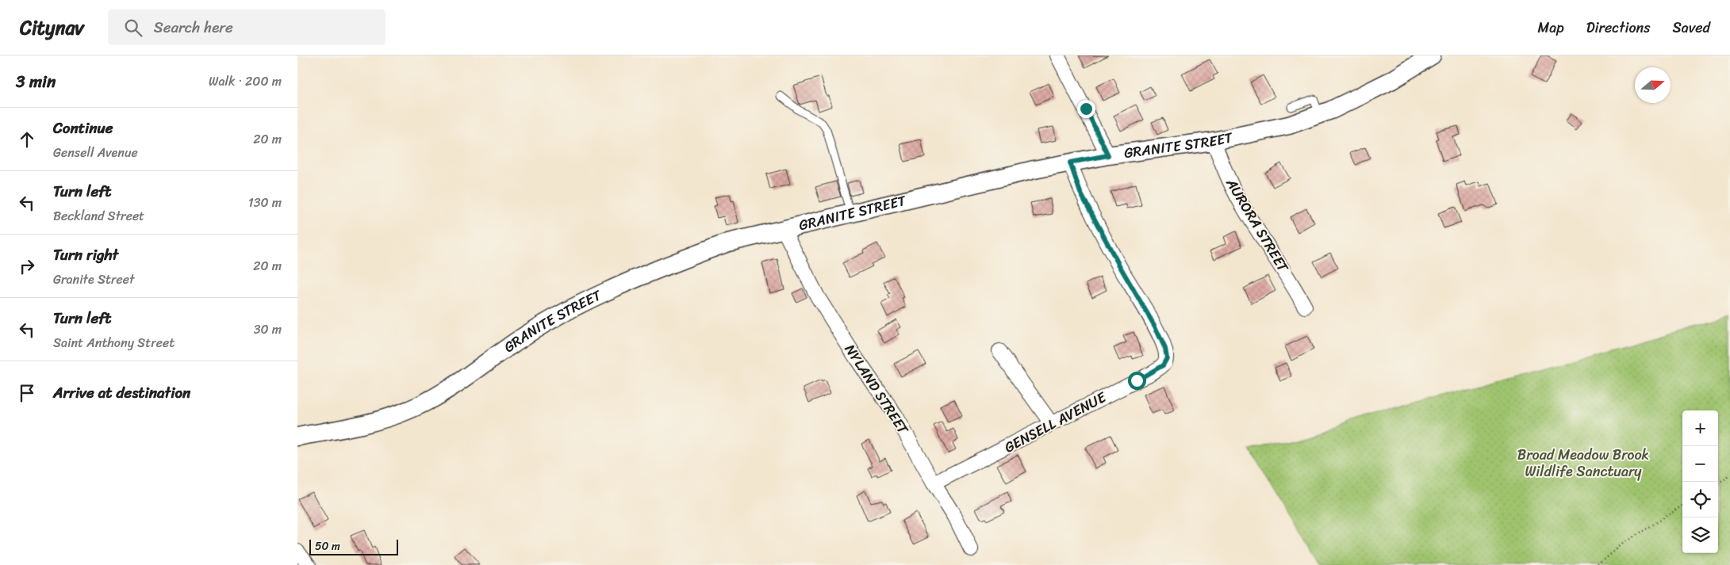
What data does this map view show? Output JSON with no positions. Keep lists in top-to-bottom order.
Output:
{
  "streets": {
    "street": [
      "GRANITE STREET",
      "AURORA STREET",
      "NYLAND STREET",
      "GENSELL AVENUE"
    ]
  },
  "crossings": [
    ["GRANITE STREET", "AURORA STREET"],
    ["GRANITE STREET", "NYLAND STREET"],
    ["GRANITE STREET", "GENSELL AVENUE"],
    ["NYLAND STREET", "GENSELL AVENUE"]
  ],
  "parks": ["Broad Meadow Brook Wildlife Sanctuary"],
  "scale_bar": "50 m",
  "north": "right",
  "page": {
    "header": "Citynav",
    "search": "Search here",
    "nav": ["Map", "Directions", "Saved"],
    "heading": ["3 min", "Walk · 200 m"],
    "list": [
      ["Continue", "Gensell Avenue", "20 m"],
      ["Turn left", "Beckland Street", "130 m"],
      ["Turn right", "Granite Street", "20 m"],
      ["Turn left", "Saint Anthony Street", "30 m"],
      "Arrive at destination"
    ],
    "map_buttons": ["+", "−"],
    "scale": "50 m"
  }
}
